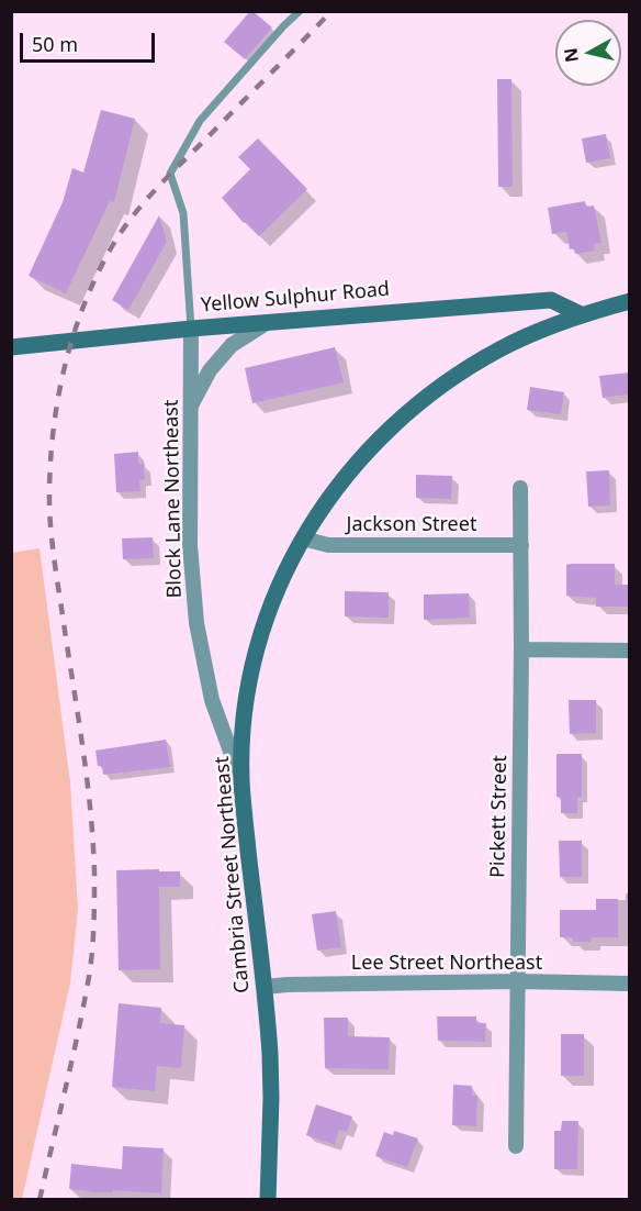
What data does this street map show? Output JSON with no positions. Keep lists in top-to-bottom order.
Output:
{
  "streets": {
    "main road": ["Yellow Sulphur Road", "Cambria Street Northeast"],
    "street": [
      "Block Lane Northeast",
      "Jackson Street",
      "Pickett Street",
      "Lee Street Northeast"
    ]
  },
  "crossings": [
    ["Yellow Sulphur Road", "Block Lane Northeast"],
    ["Yellow Sulphur Road", "Cambria Street Northeast"],
    ["Block Lane Northeast", "Cambria Street Northeast"],
    ["Jackson Street", "Pickett Street"],
    ["Jackson Street", "Cambria Street Northeast"],
    ["Pickett Street", "Lee Street Northeast"],
    ["Cambria Street Northeast", "Lee Street Northeast"]
  ],
  "scale_bar": "50 m",
  "north": "left"
}
